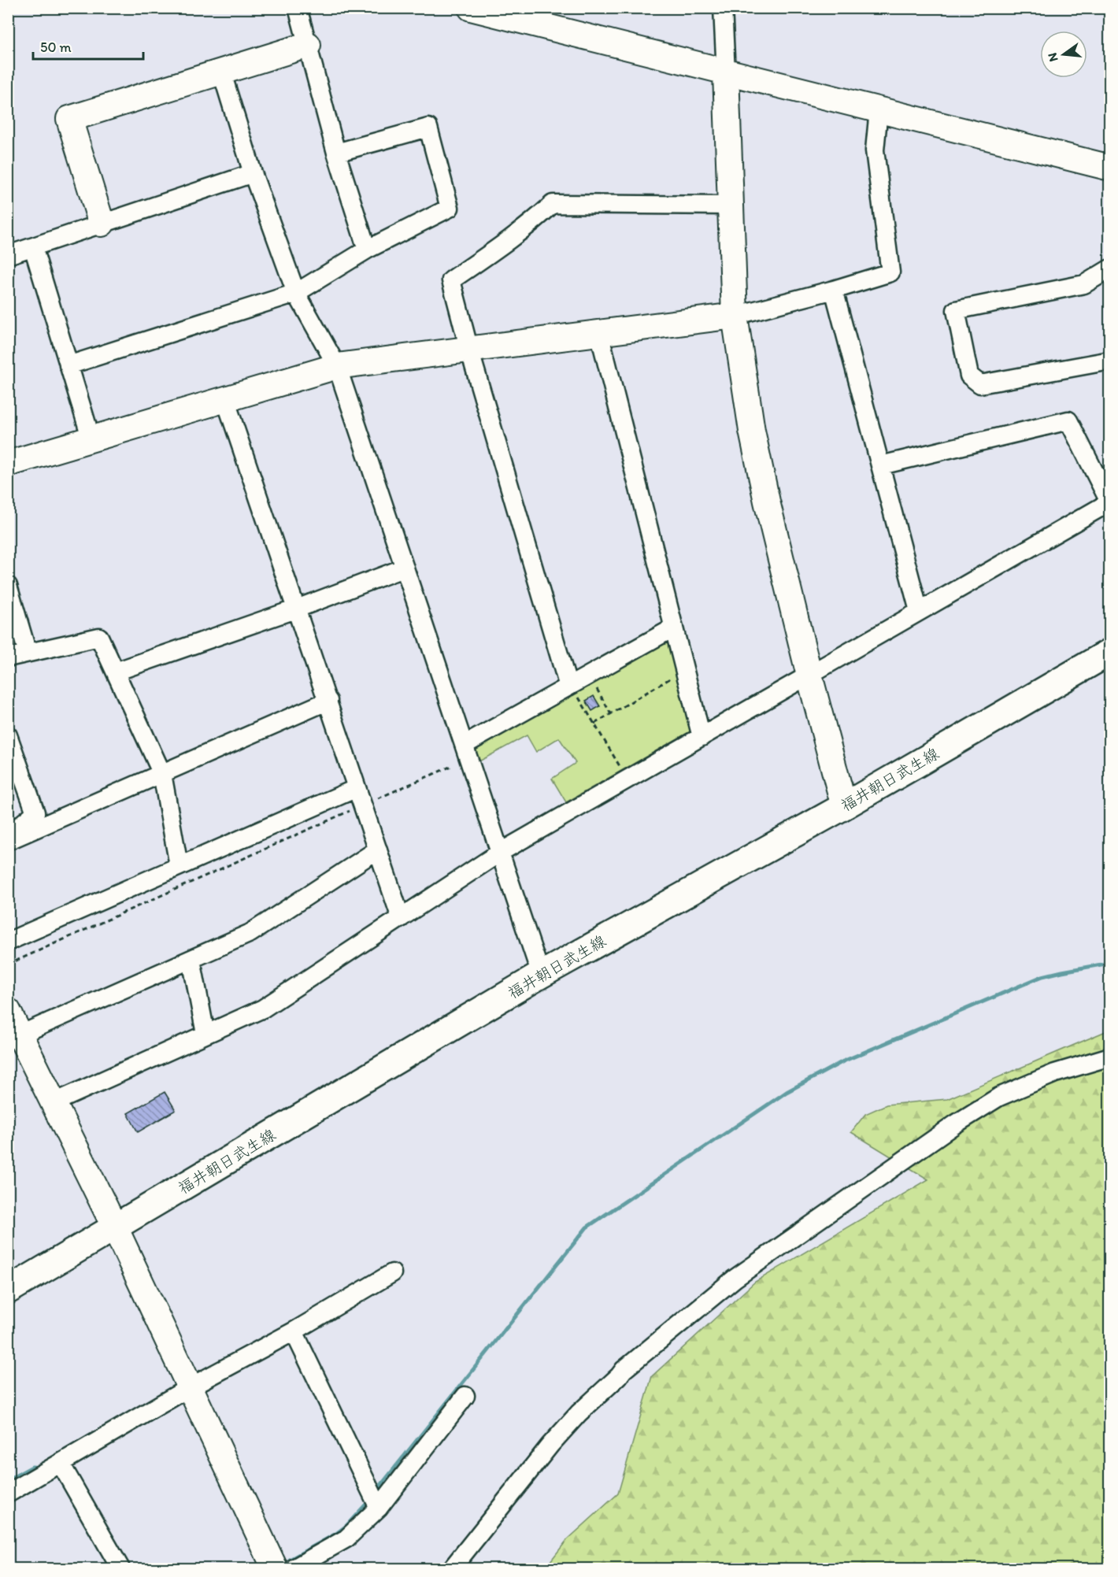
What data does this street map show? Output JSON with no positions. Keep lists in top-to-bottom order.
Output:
{
  "streets": {
    "main road": ["福井朝日武生線"]
  },
  "scale_bar": "50 m",
  "north": "left"
}
